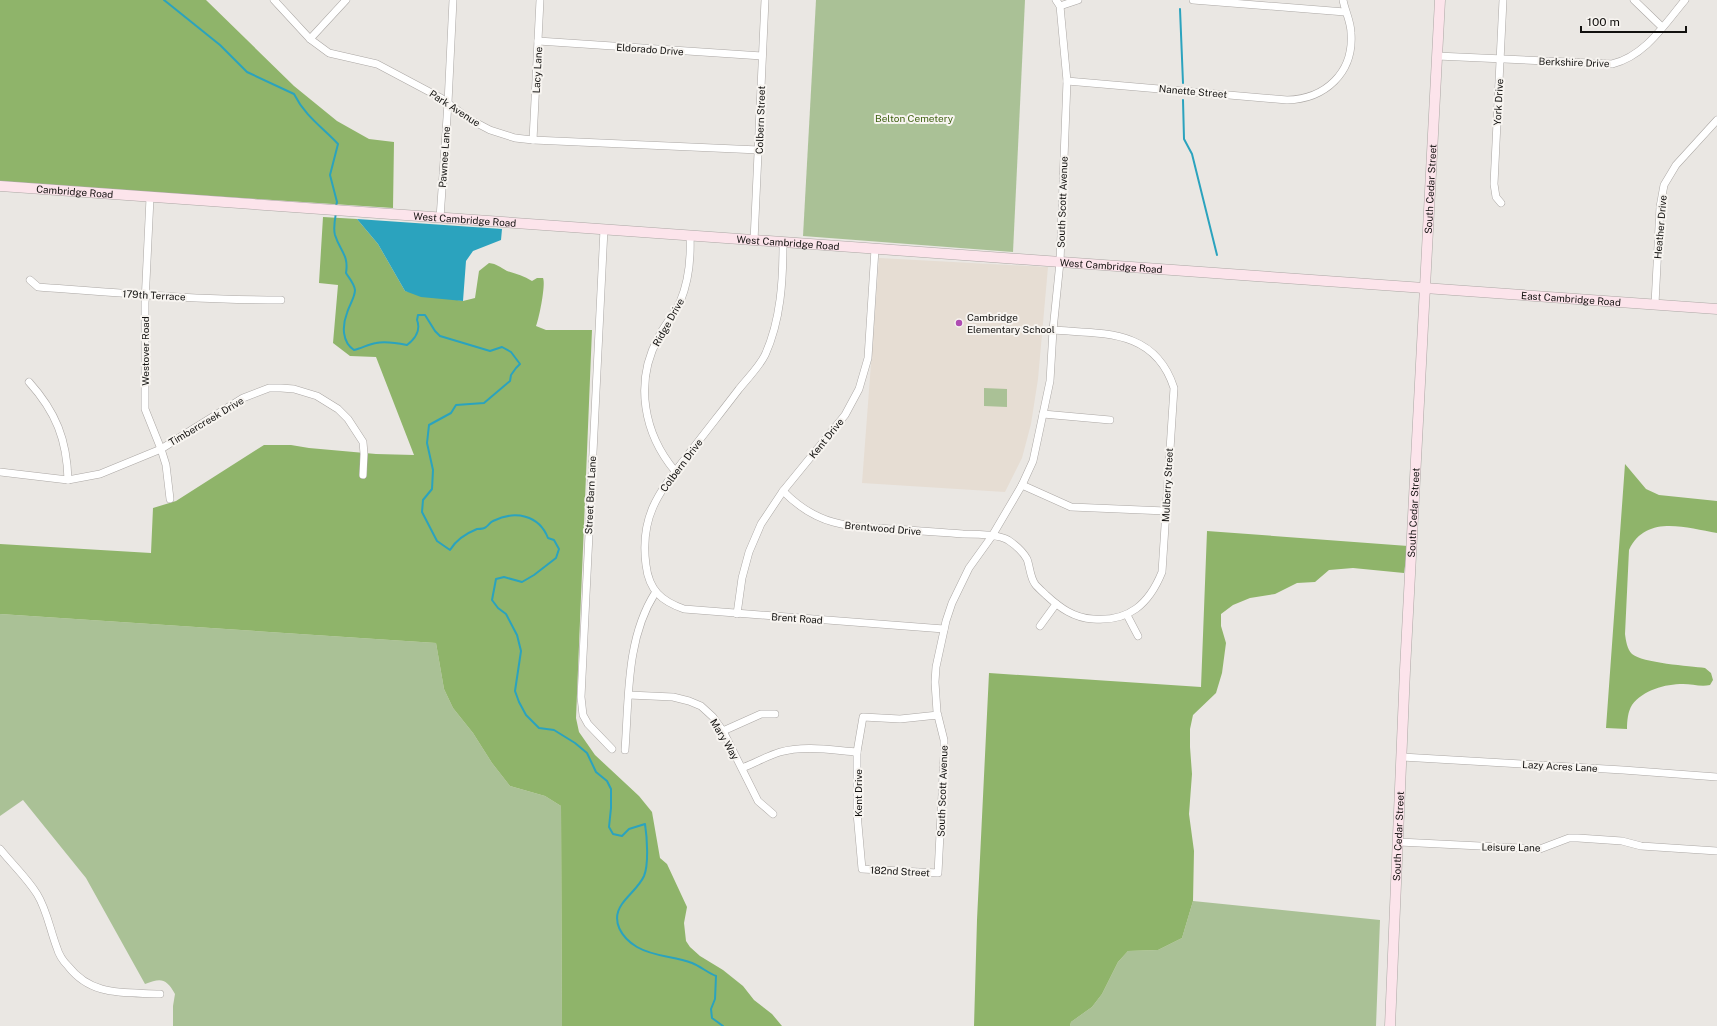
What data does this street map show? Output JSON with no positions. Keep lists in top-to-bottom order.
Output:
{
  "streets": {
    "street": [
      "Eldorado Drive",
      "Berkshire Drive",
      "Lacy Lane",
      "Nanette Street",
      "York Drive",
      "Park Avenue",
      "Colbern Street",
      "Pawnee Lane",
      "South Cedar Street",
      "Cambridge Road",
      "South Scott Avenue",
      "West Cambridge Road",
      "Heather Drive",
      "179th Terrace",
      "East Cambridge Road",
      "Ridge Drive",
      "Westover Road",
      "Timbercreek Drive",
      "Kent Drive",
      "Colbern Drive",
      "Mulberry Street",
      "Street Barn Lane",
      "Brentwood Drive",
      "Brent Road",
      "Mary Way",
      "Lazy Acres Lane",
      "Leisure Lane",
      "182nd Street"
    ]
  },
  "crossings": [
    ["Eldorado Drive", "Lacy Lane"],
    ["Eldorado Drive", "Colbern Street"],
    ["Berkshire Drive", "York Drive"],
    ["Berkshire Drive", "South Cedar Street"],
    ["Lacy Lane", "Park Avenue"],
    ["Nanette Street", "South Scott Avenue"],
    ["Park Avenue", "Colbern Street"],
    ["Park Avenue", "Pawnee Lane"],
    ["Colbern Street", "West Cambridge Road"],
    ["Pawnee Lane", "West Cambridge Road"],
    ["South Cedar Street", "West Cambridge Road"],
    ["South Cedar Street", "East Cambridge Road"],
    ["South Cedar Street", "Lazy Acres Lane"],
    ["South Cedar Street", "Leisure Lane"],
    ["Cambridge Road", "West Cambridge Road"],
    ["Cambridge Road", "Westover Road"],
    ["South Scott Avenue", "West Cambridge Road"],
    ["South Scott Avenue", "Kent Drive"],
    ["South Scott Avenue", "Mulberry Street"],
    ["South Scott Avenue", "Brentwood Drive"],
    ["South Scott Avenue", "Brent Road"],
    ["South Scott Avenue", "182nd Street"],
    ["West Cambridge Road", "East Cambridge Road"],
    ["West Cambridge Road", "Ridge Drive"],
    ["West Cambridge Road", "Westover Road"],
    ["West Cambridge Road", "Kent Drive"],
    ["West Cambridge Road", "Colbern Drive"],
    ["West Cambridge Road", "Street Barn Lane"],
    ["Heather Drive", "East Cambridge Road"],
    ["179th Terrace", "Westover Road"],
    ["Ridge Drive", "Colbern Drive"],
    ["Westover Road", "Timbercreek Drive"],
    ["Kent Drive", "Brentwood Drive"],
    ["Kent Drive", "Brent Road"],
    ["Kent Drive", "182nd Street"],
    ["Colbern Drive", "Brent Road"],
    ["Mulberry Street", "Brentwood Drive"]
  ],
  "parks": ["Belton Cemetery"],
  "places": ["Cambridge Elementary School"],
  "scale_bar": "100 m"
}
